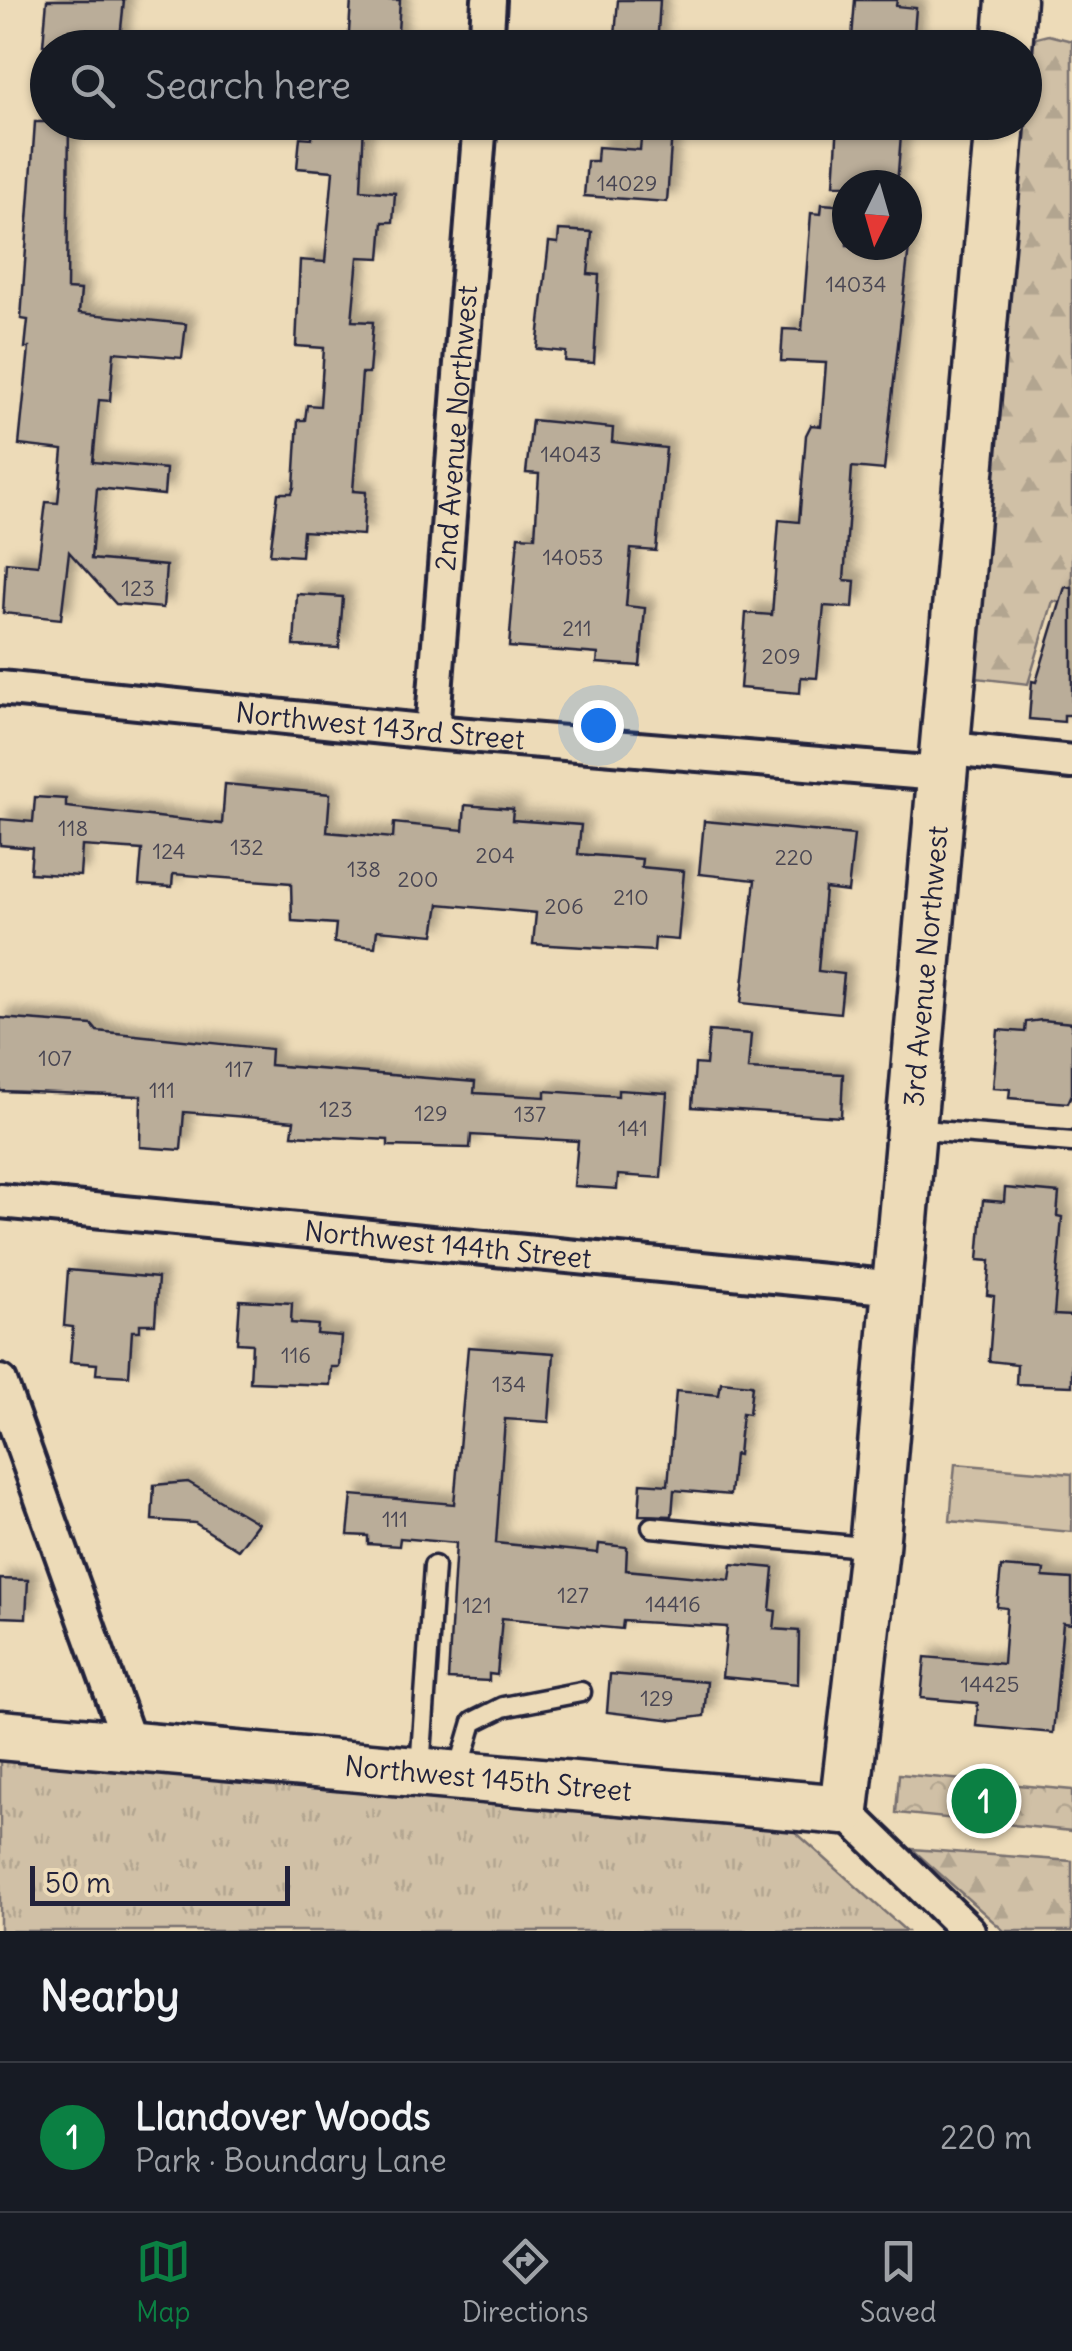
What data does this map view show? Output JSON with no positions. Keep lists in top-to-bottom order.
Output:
{
  "streets": {
    "street": [
      "2nd Avenue Northwest",
      "Northwest 143rd Street",
      "3rd Avenue Northwest",
      "Northwest 144th Street",
      "Northwest 145th Street"
    ]
  },
  "crossings": [
    ["2nd Avenue Northwest", "Northwest 143rd Street"],
    ["Northwest 143rd Street", "3rd Avenue Northwest"],
    ["3rd Avenue Northwest", "Northwest 144th Street"],
    ["3rd Avenue Northwest", "Northwest 145th Street"]
  ],
  "house_numbers": [
    "14029",
    "14034",
    "14043",
    "14053",
    "123",
    "211",
    "209",
    "118",
    "132",
    "124",
    "204",
    "220",
    "138",
    "200",
    "210",
    "206",
    "107",
    "117",
    "111",
    "123",
    "129",
    "137",
    "141",
    "116",
    "134",
    "111",
    "127",
    "14416",
    "121",
    "14425",
    "129"
  ],
  "scale_bar": "50 m",
  "north": "bottom",
  "page": {
    "search": "Search here",
    "pins": "1",
    "scale": "50 m",
    "heading": "Nearby",
    "list": [
      {
        "mark": "1",
        "name": "Llandover Woods",
        "note": "Park · Boundary Lane",
        "value": "220 m"
      }
    ],
    "nav": ["Map", "Directions", "Saved"]
  }
}
